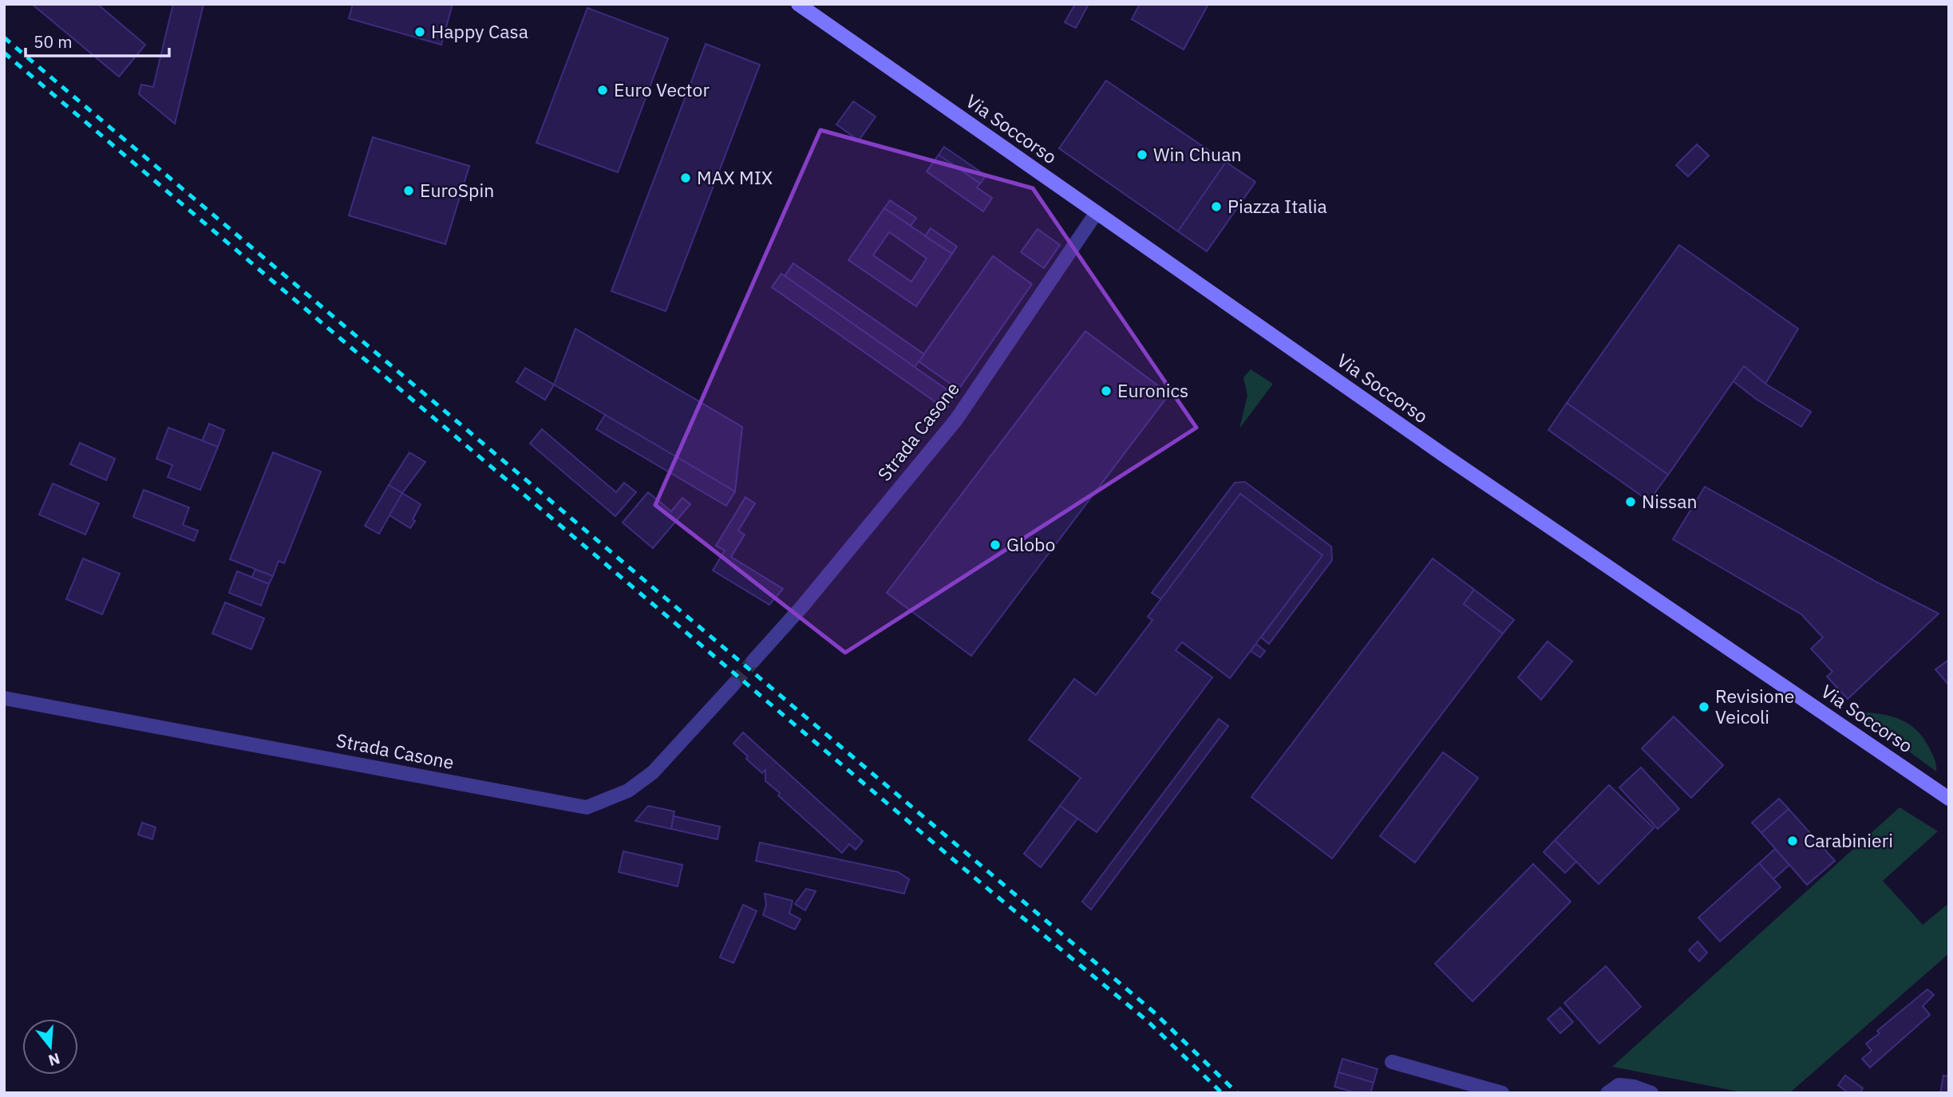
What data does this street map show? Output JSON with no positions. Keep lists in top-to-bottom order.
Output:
{
  "streets": {
    "main road": ["Via Soccorso"],
    "street": ["Strada Casone"]
  },
  "crossings": [
    ["Via Soccorso", "Strada Casone"]
  ],
  "places": [
    "Happy Casa",
    "Euro Vector",
    "Win Chuan",
    "MAX MIX",
    "EuroSpin",
    "Piazza Italia",
    "Euronics",
    "Nissan",
    "Globo",
    "Revisione Veicoli",
    "Carabinieri"
  ],
  "scale_bar": "50 m",
  "north": "bottom"
}
